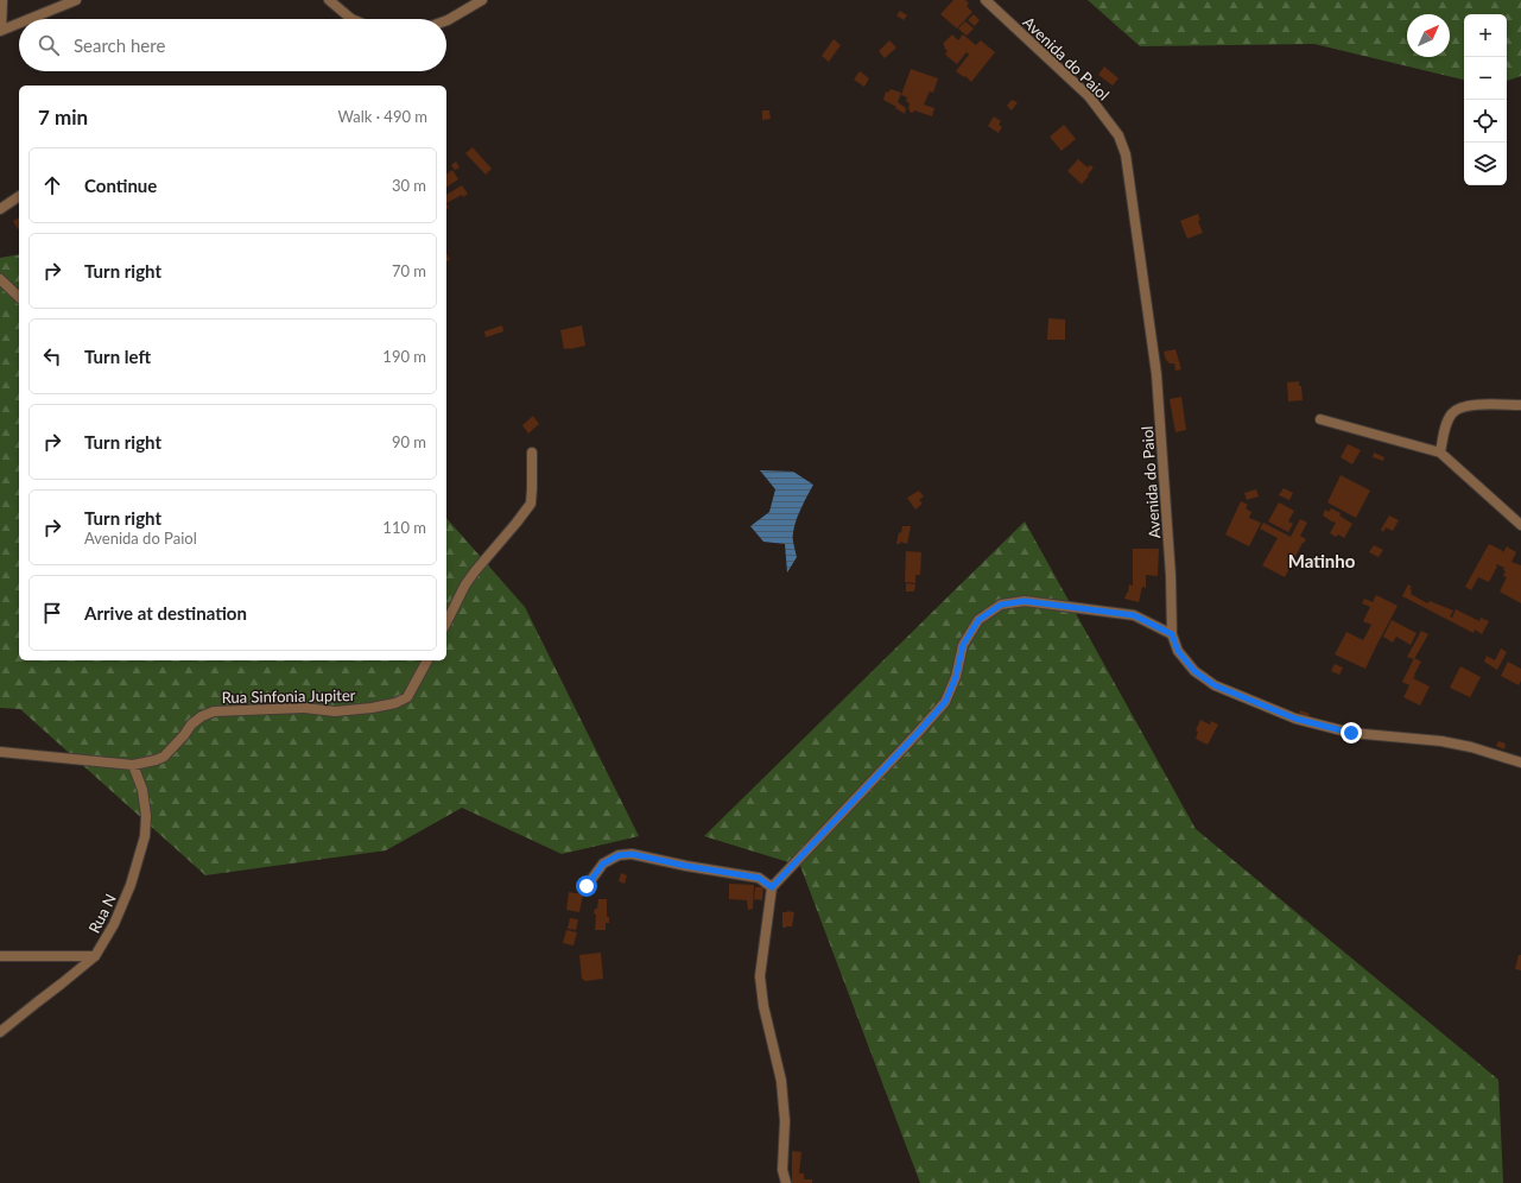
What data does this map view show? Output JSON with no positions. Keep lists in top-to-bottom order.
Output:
{
  "streets": {
    "street": ["Avenida do Paiol", "Rua Sinfonia Jupiter", "Rua N"]
  },
  "crossings": [
    ["Rua Sinfonia Jupiter", "Rua N"]
  ],
  "districts": ["Matinho"],
  "north": "top right",
  "page": {
    "map_buttons": ["+", "−"],
    "search": "Search here",
    "heading": ["7 min", "Walk · 490 m"],
    "list": [
      ["Continue", "30 m"],
      ["Turn right", "70 m"],
      ["Turn left", "190 m"],
      ["Turn right", "90 m"],
      ["Turn right", "Avenida do Paiol", "110 m"],
      "Arrive at destination"
    ]
  }
}
